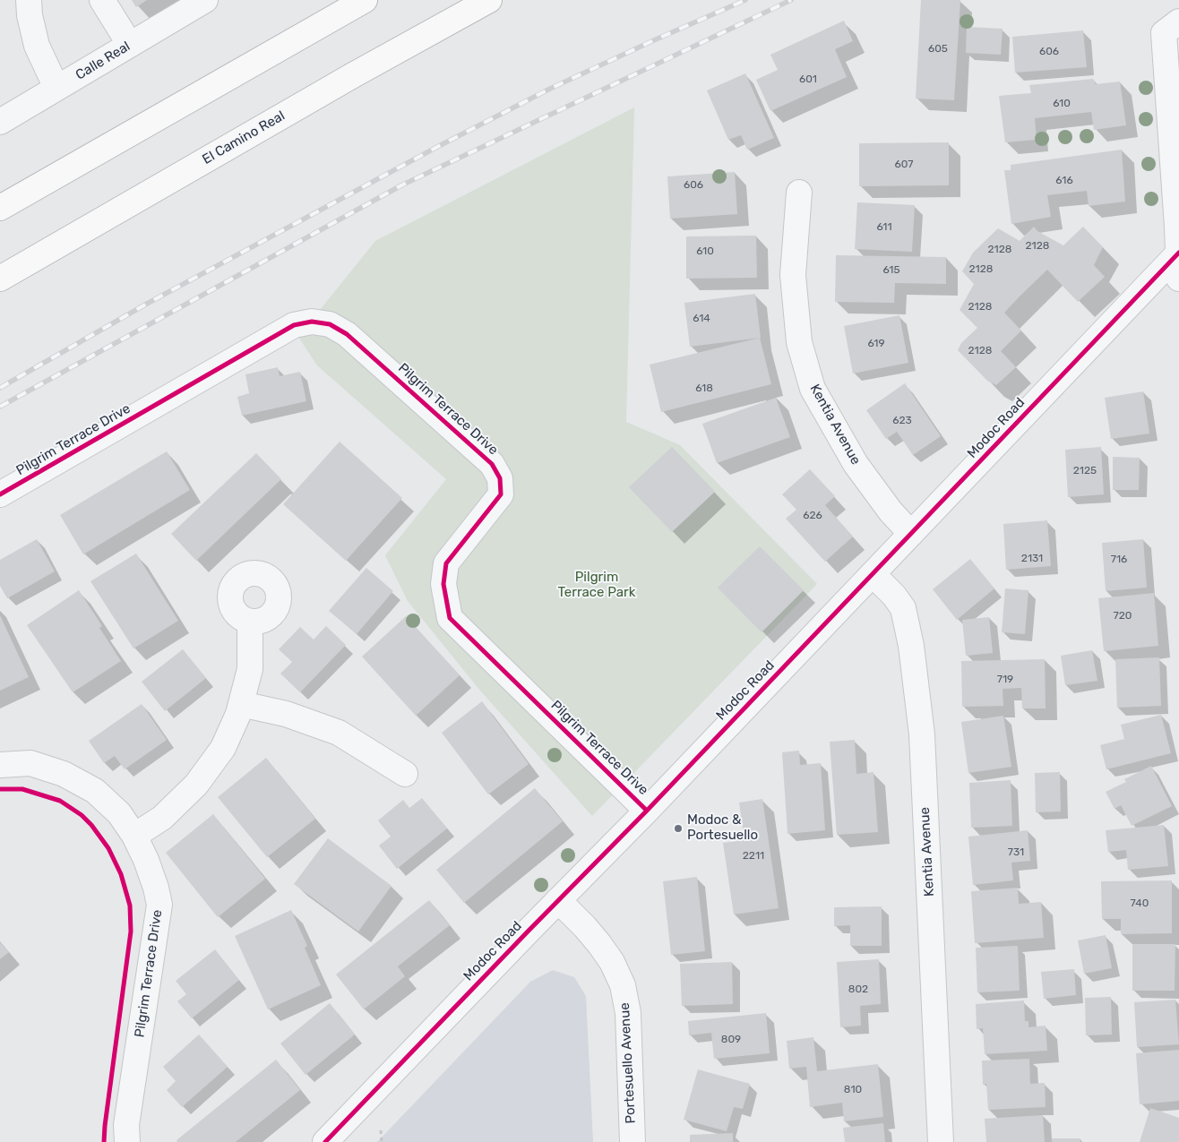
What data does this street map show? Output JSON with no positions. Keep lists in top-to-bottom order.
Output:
{
  "streets": {
    "highway": ["El Camino Real"],
    "street": [
      "Calle Real",
      "Pilgrim Terrace Drive",
      "Kentia Avenue",
      "Modoc Road",
      "Portesuello Avenue"
    ]
  },
  "crossings": [
    ["Pilgrim Terrace Drive", "Modoc Road"],
    ["Kentia Avenue", "Modoc Road"],
    ["Modoc Road", "Portesuello Avenue"]
  ],
  "parks": ["Pilgrim Terrace Park"],
  "places": ["Modoc & Portesuello"],
  "house_numbers": [
    "605",
    "606",
    "601",
    "610",
    "607",
    "616",
    "606",
    "611",
    "2128",
    "2128",
    "610",
    "2128",
    "615",
    "2128",
    "614",
    "619",
    "2128",
    "618",
    "623",
    "2125",
    "626",
    "2131",
    "716",
    "720",
    "719",
    "731",
    "2211",
    "740",
    "802",
    "809",
    "810"
  ]
}
